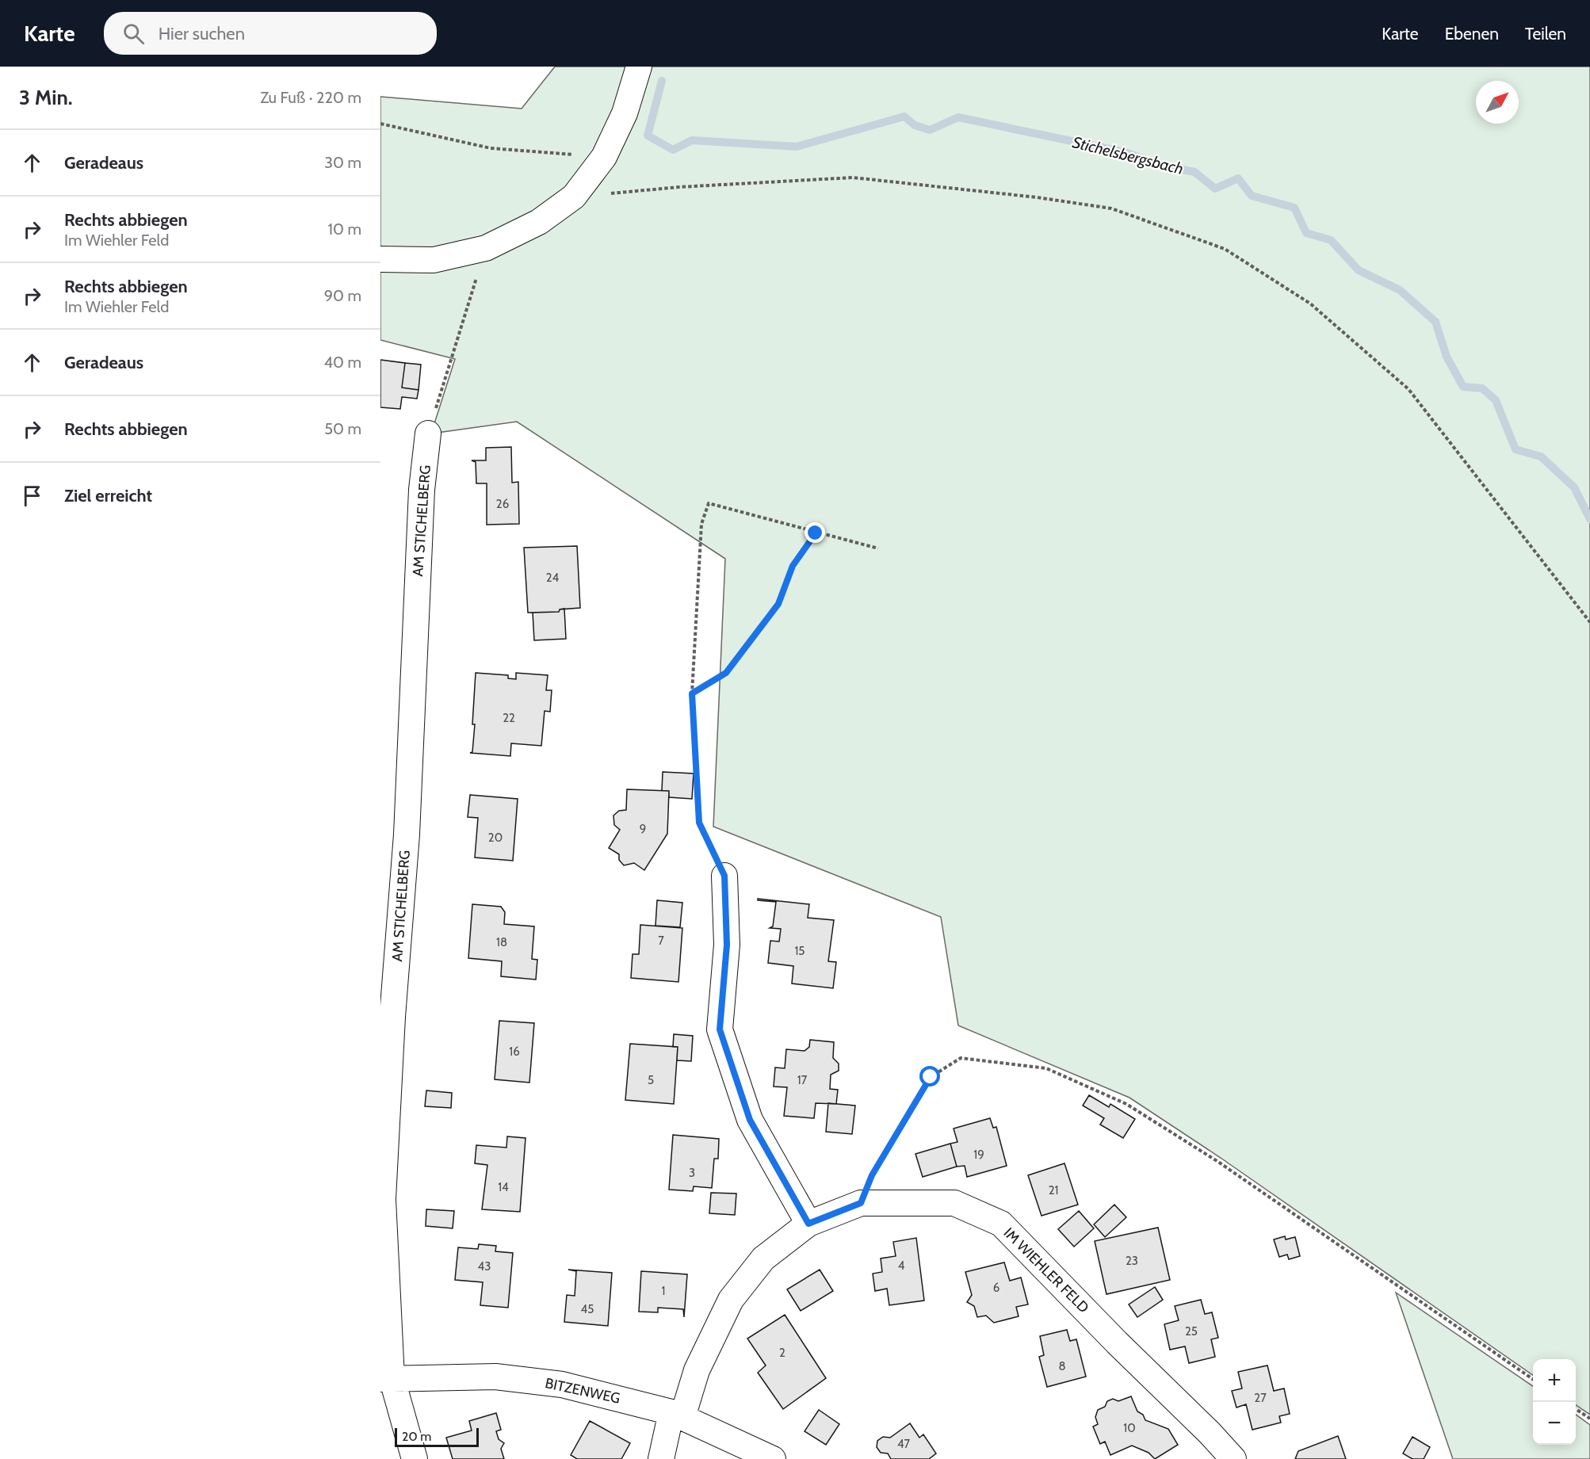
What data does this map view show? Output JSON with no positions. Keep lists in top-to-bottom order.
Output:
{
  "streets": {
    "street": ["AM STICHELBERG", "IM WIEHLER FELD", "BITZENWEG"]
  },
  "crossings": [
    ["AM STICHELBERG", "BITZENWEG"],
    ["IM WIEHLER FELD", "BITZENWEG"]
  ],
  "water": ["Stichelsbergsbach"],
  "house_numbers": [
    "26",
    "24",
    "22",
    "9",
    "20",
    "7",
    "18",
    "15",
    "16",
    "5",
    "17",
    "19",
    "3",
    "14",
    "21",
    "23",
    "4",
    "43",
    "6",
    "1",
    "45",
    "25",
    "2",
    "8",
    "27",
    "10",
    "47"
  ],
  "scale_bar": "20 m",
  "north": "top right",
  "page": {
    "header": "Karte",
    "search": "Hier suchen",
    "nav": ["Karte", "Ebenen", "Teilen"],
    "heading": ["3 Min.", "Zu Fuß · 220 m"],
    "list": [
      ["Geradeaus", "30 m"],
      ["Rechts abbiegen", "Im Wiehler Feld", "10 m"],
      ["Rechts abbiegen", "Im Wiehler Feld", "90 m"],
      ["Geradeaus", "40 m"],
      ["Rechts abbiegen", "50 m"],
      "Ziel erreicht"
    ],
    "map_buttons": ["+", "−"],
    "scale": "20 m"
  }
}
